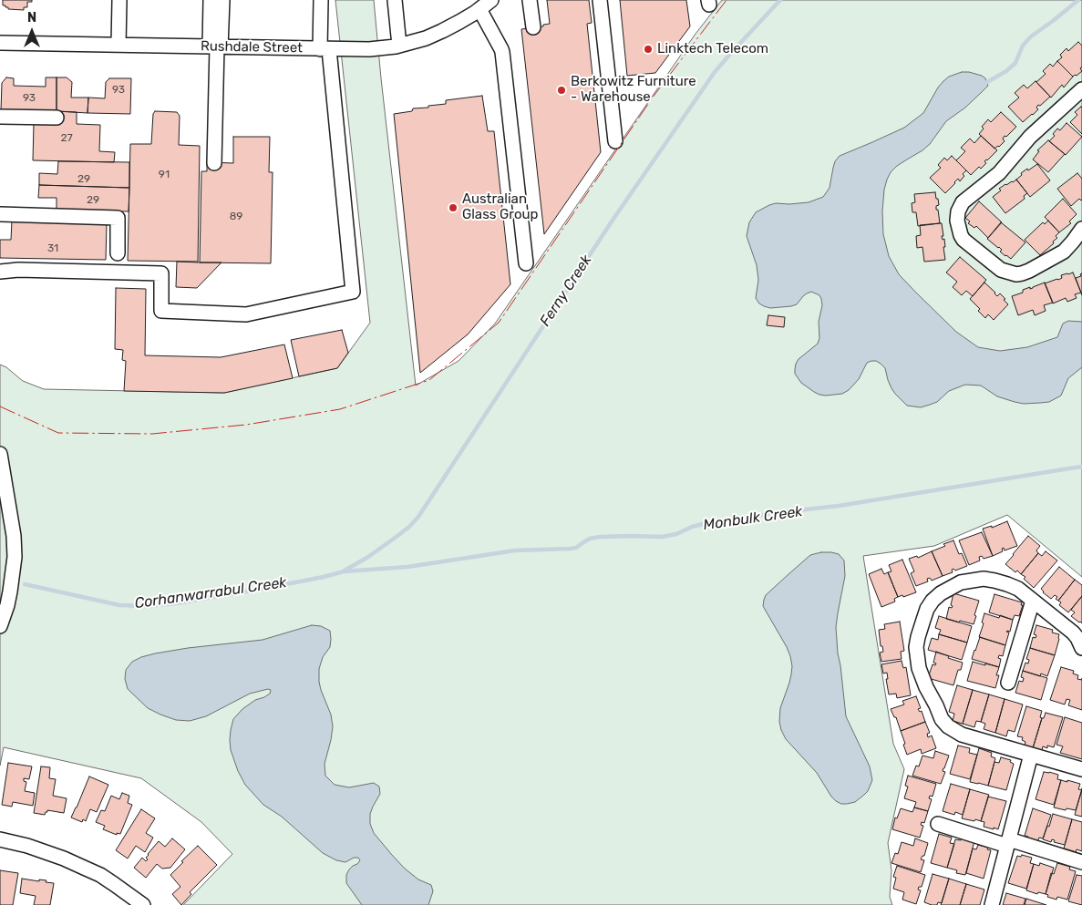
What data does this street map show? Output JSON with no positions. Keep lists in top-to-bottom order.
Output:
{
  "streets": {
    "street": ["Rushdale Street"]
  },
  "water": ["Ferny Creek", "Monbulk Creek", "Corhanwarrabul Creek"],
  "places": ["Linktech Telecom", "Berkowitz Furniture - Warehouse", "Australian Glass Group"],
  "house_numbers": [
    "93",
    "93",
    "27",
    "91",
    "29",
    "29",
    "89",
    "31"
  ],
  "north": "top"
}
